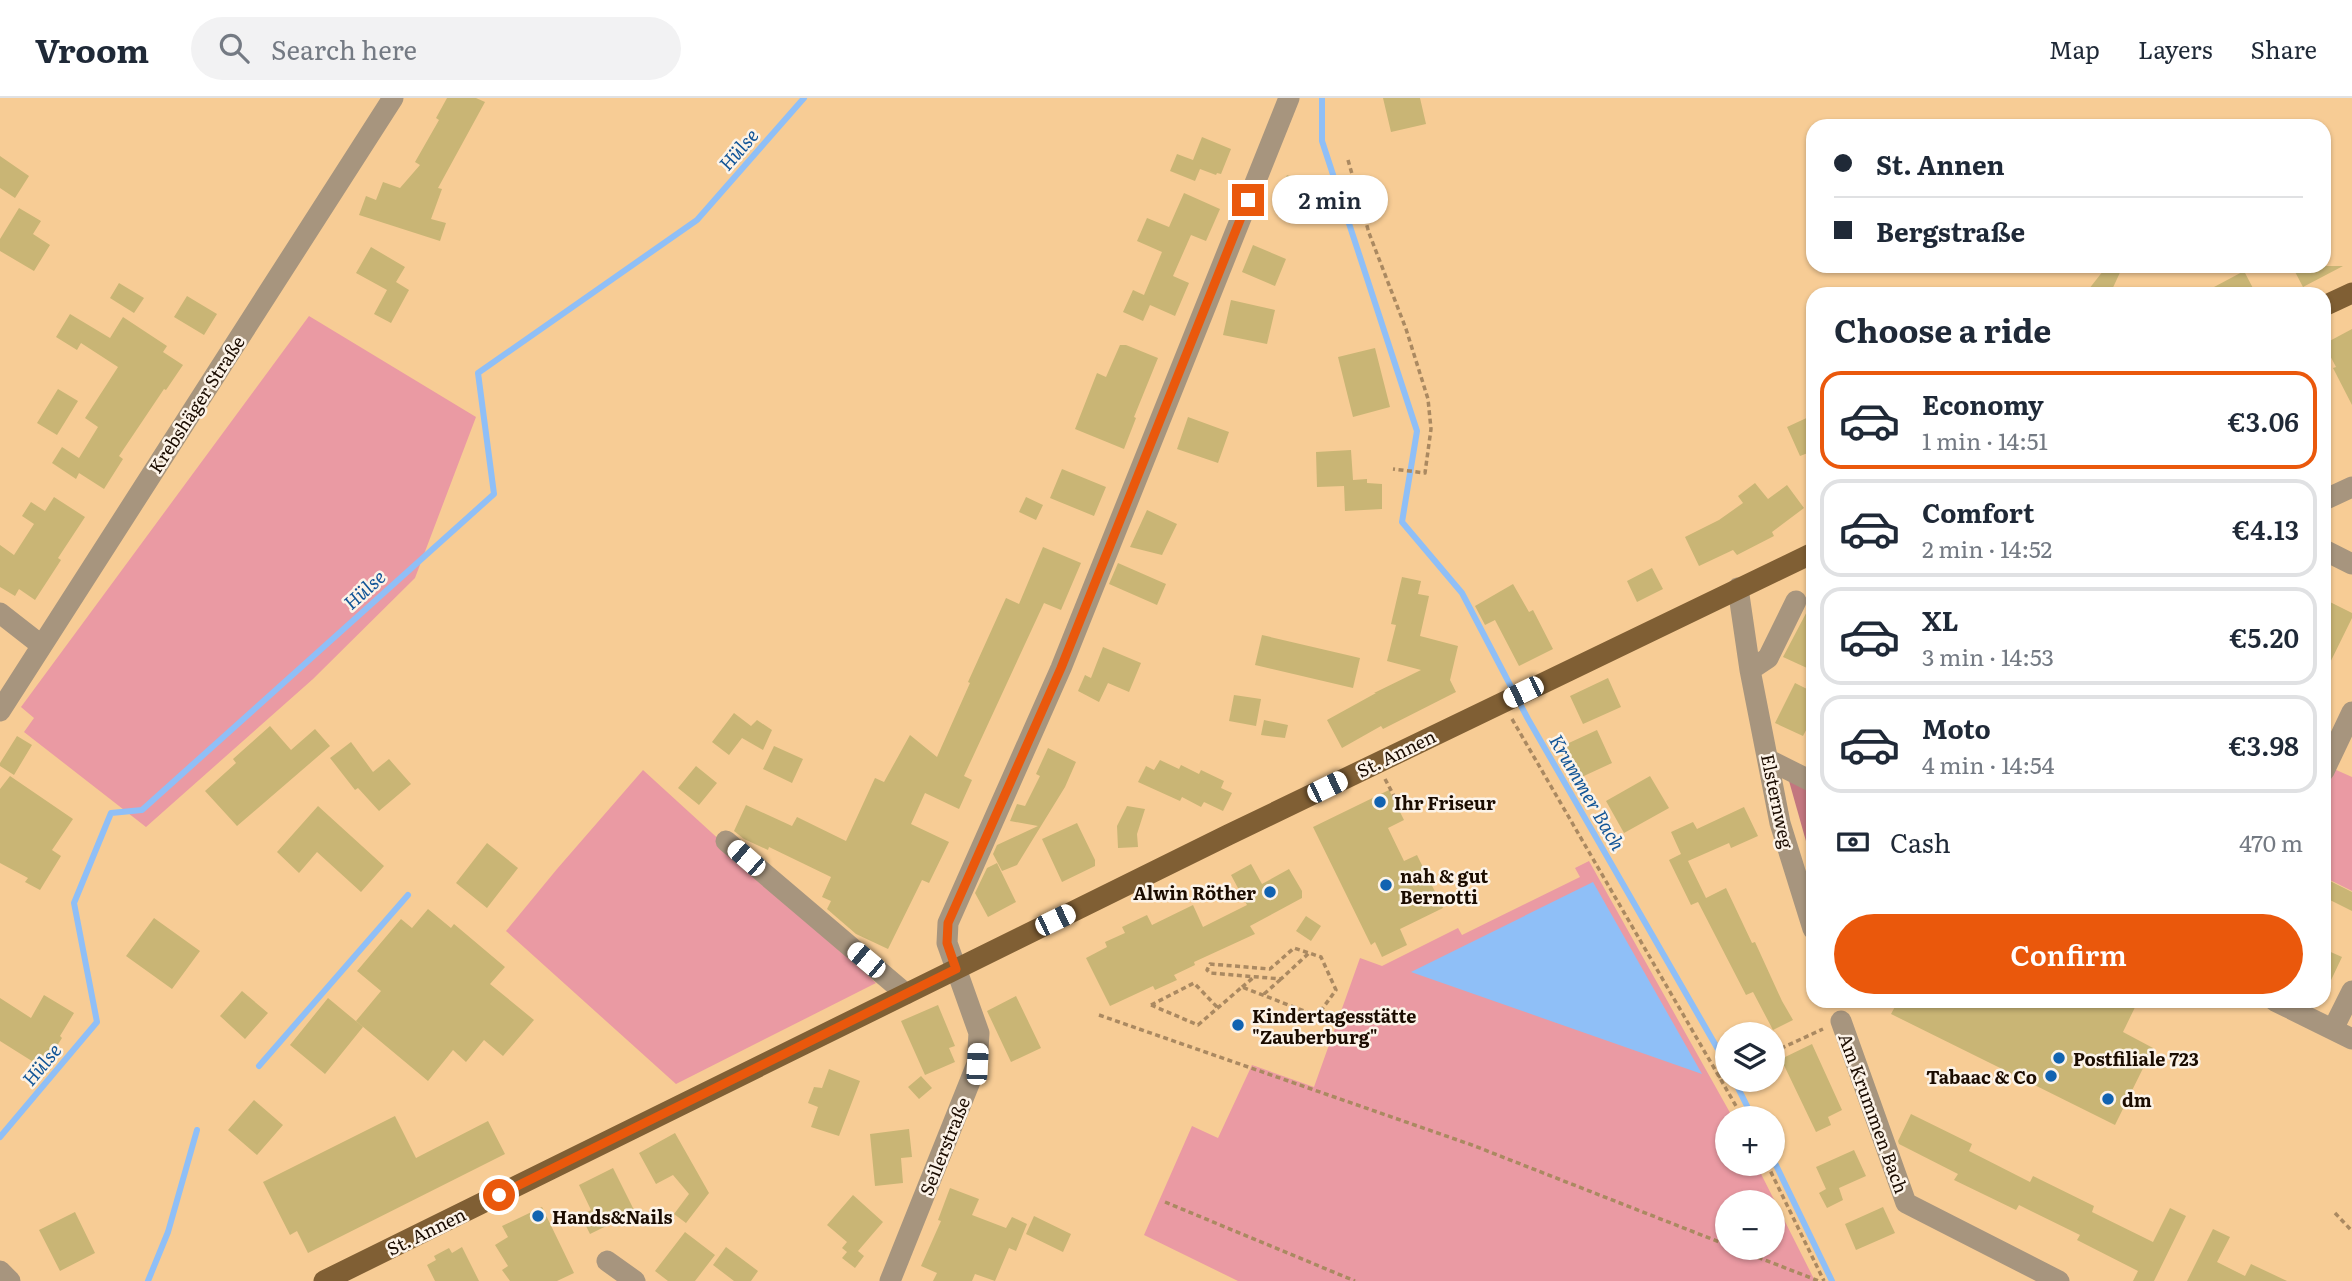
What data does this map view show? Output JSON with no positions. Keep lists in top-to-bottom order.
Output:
{
  "streets": {
    "main road": ["St. Annen"],
    "street": [
      "Krebshäger Straße",
      "Elsternweg",
      "Am Krummen Bach",
      "Seilerstraße"
    ]
  },
  "crossings": [
    ["St. Annen", "Elsternweg"],
    ["St. Annen", "Seilerstraße"]
  ],
  "water": ["Hülse", "Krummer Bach"],
  "places": [
    "Ihr Friseur",
    "nah & gut Bernotti",
    "Alwin Röther",
    "Kindertagesstätte \"Zauberburg\"",
    "Postfiliale 723",
    "Tabaac & Co",
    "dm",
    "Hands&Nails"
  ],
  "page": {
    "header": "Vroom",
    "search": "Search here",
    "nav": ["Map", "Layers", "Share"],
    "banner": ["St. Annen", "Bergstraße"],
    "bubble": "2 min",
    "heading": "Choose a ride",
    "list": [
      {
        "name": "Economy",
        "note": "1 min · 14:51",
        "value": "€3.06"
      },
      {
        "name": "Comfort",
        "note": "2 min · 14:52",
        "value": "€4.13"
      },
      {
        "name": "XL",
        "note": "3 min · 14:53",
        "value": "€5.20"
      },
      {
        "name": "Moto",
        "note": "4 min · 14:54",
        "value": "€3.98"
      }
    ],
    "pay": ["Cash", "470 m"],
    "buttons": "Confirm",
    "map_buttons": ["+", "−"]
  }
}
